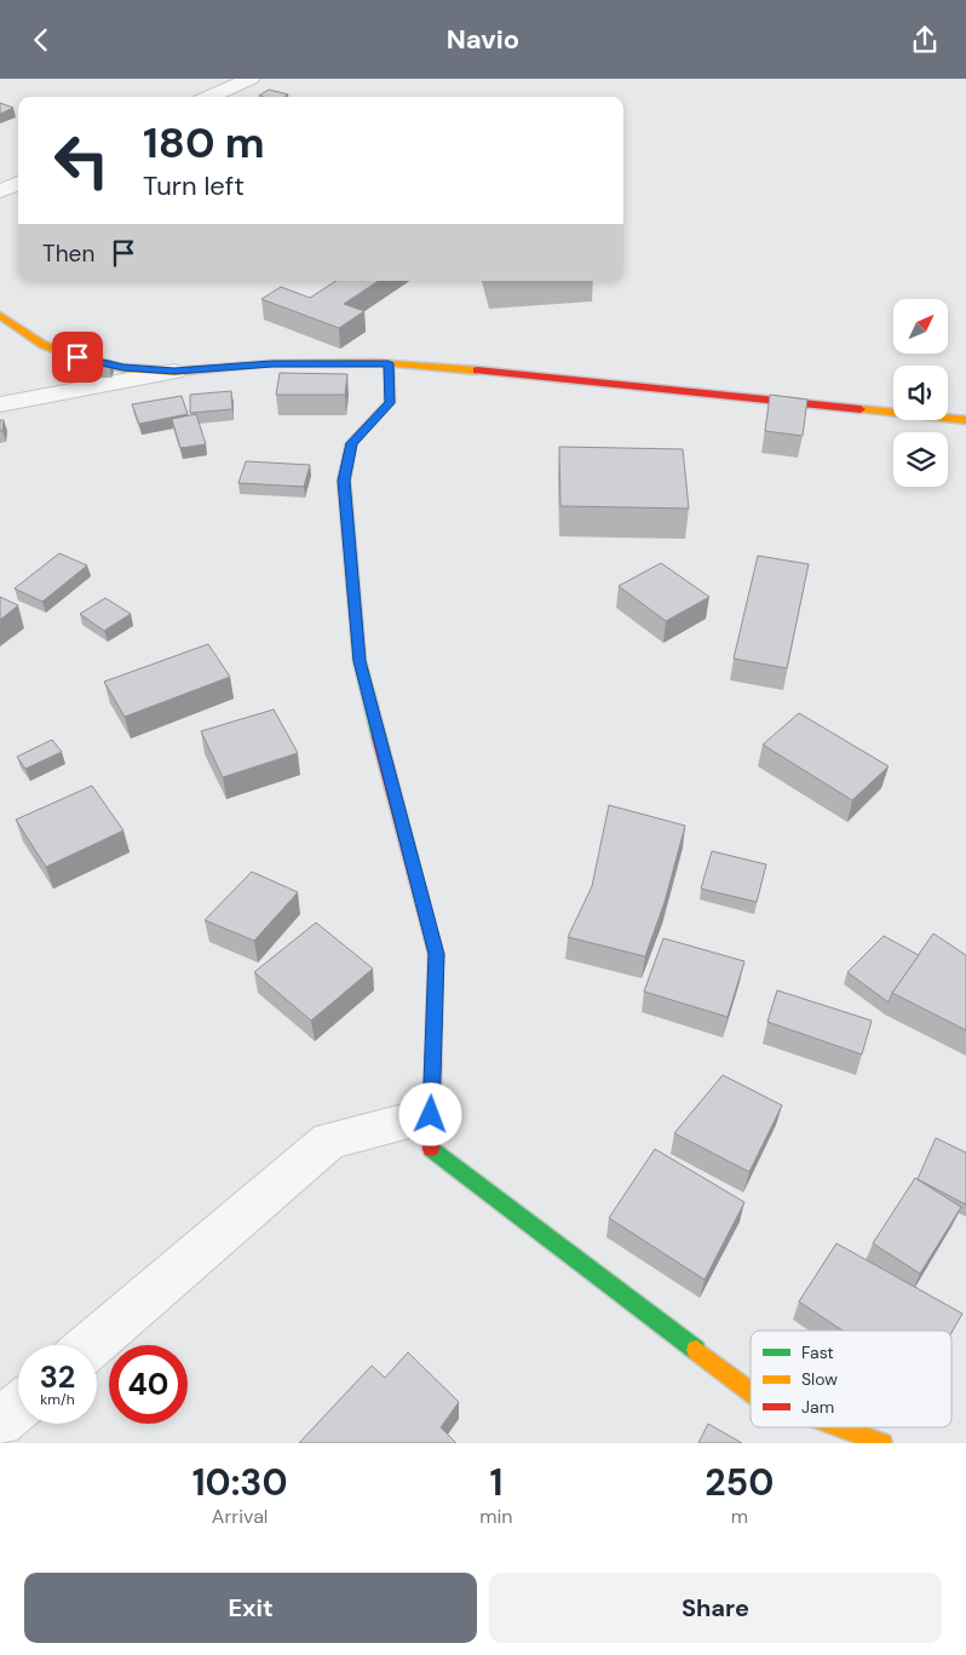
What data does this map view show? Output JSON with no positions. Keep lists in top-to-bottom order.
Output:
{
  "legend": ["Fast", "Slow", "Jam"],
  "north": "top right",
  "page": {
    "header": "Navio",
    "turn": ["180 m", "Turn left"],
    "then": "Then",
    "speed": "32 km/h",
    "limit": "40",
    "eta": [
      "10:30",
      "Arrival",
      "1",
      "min",
      "250",
      "m"
    ],
    "buttons": ["Exit", "Share"]
  }
}
